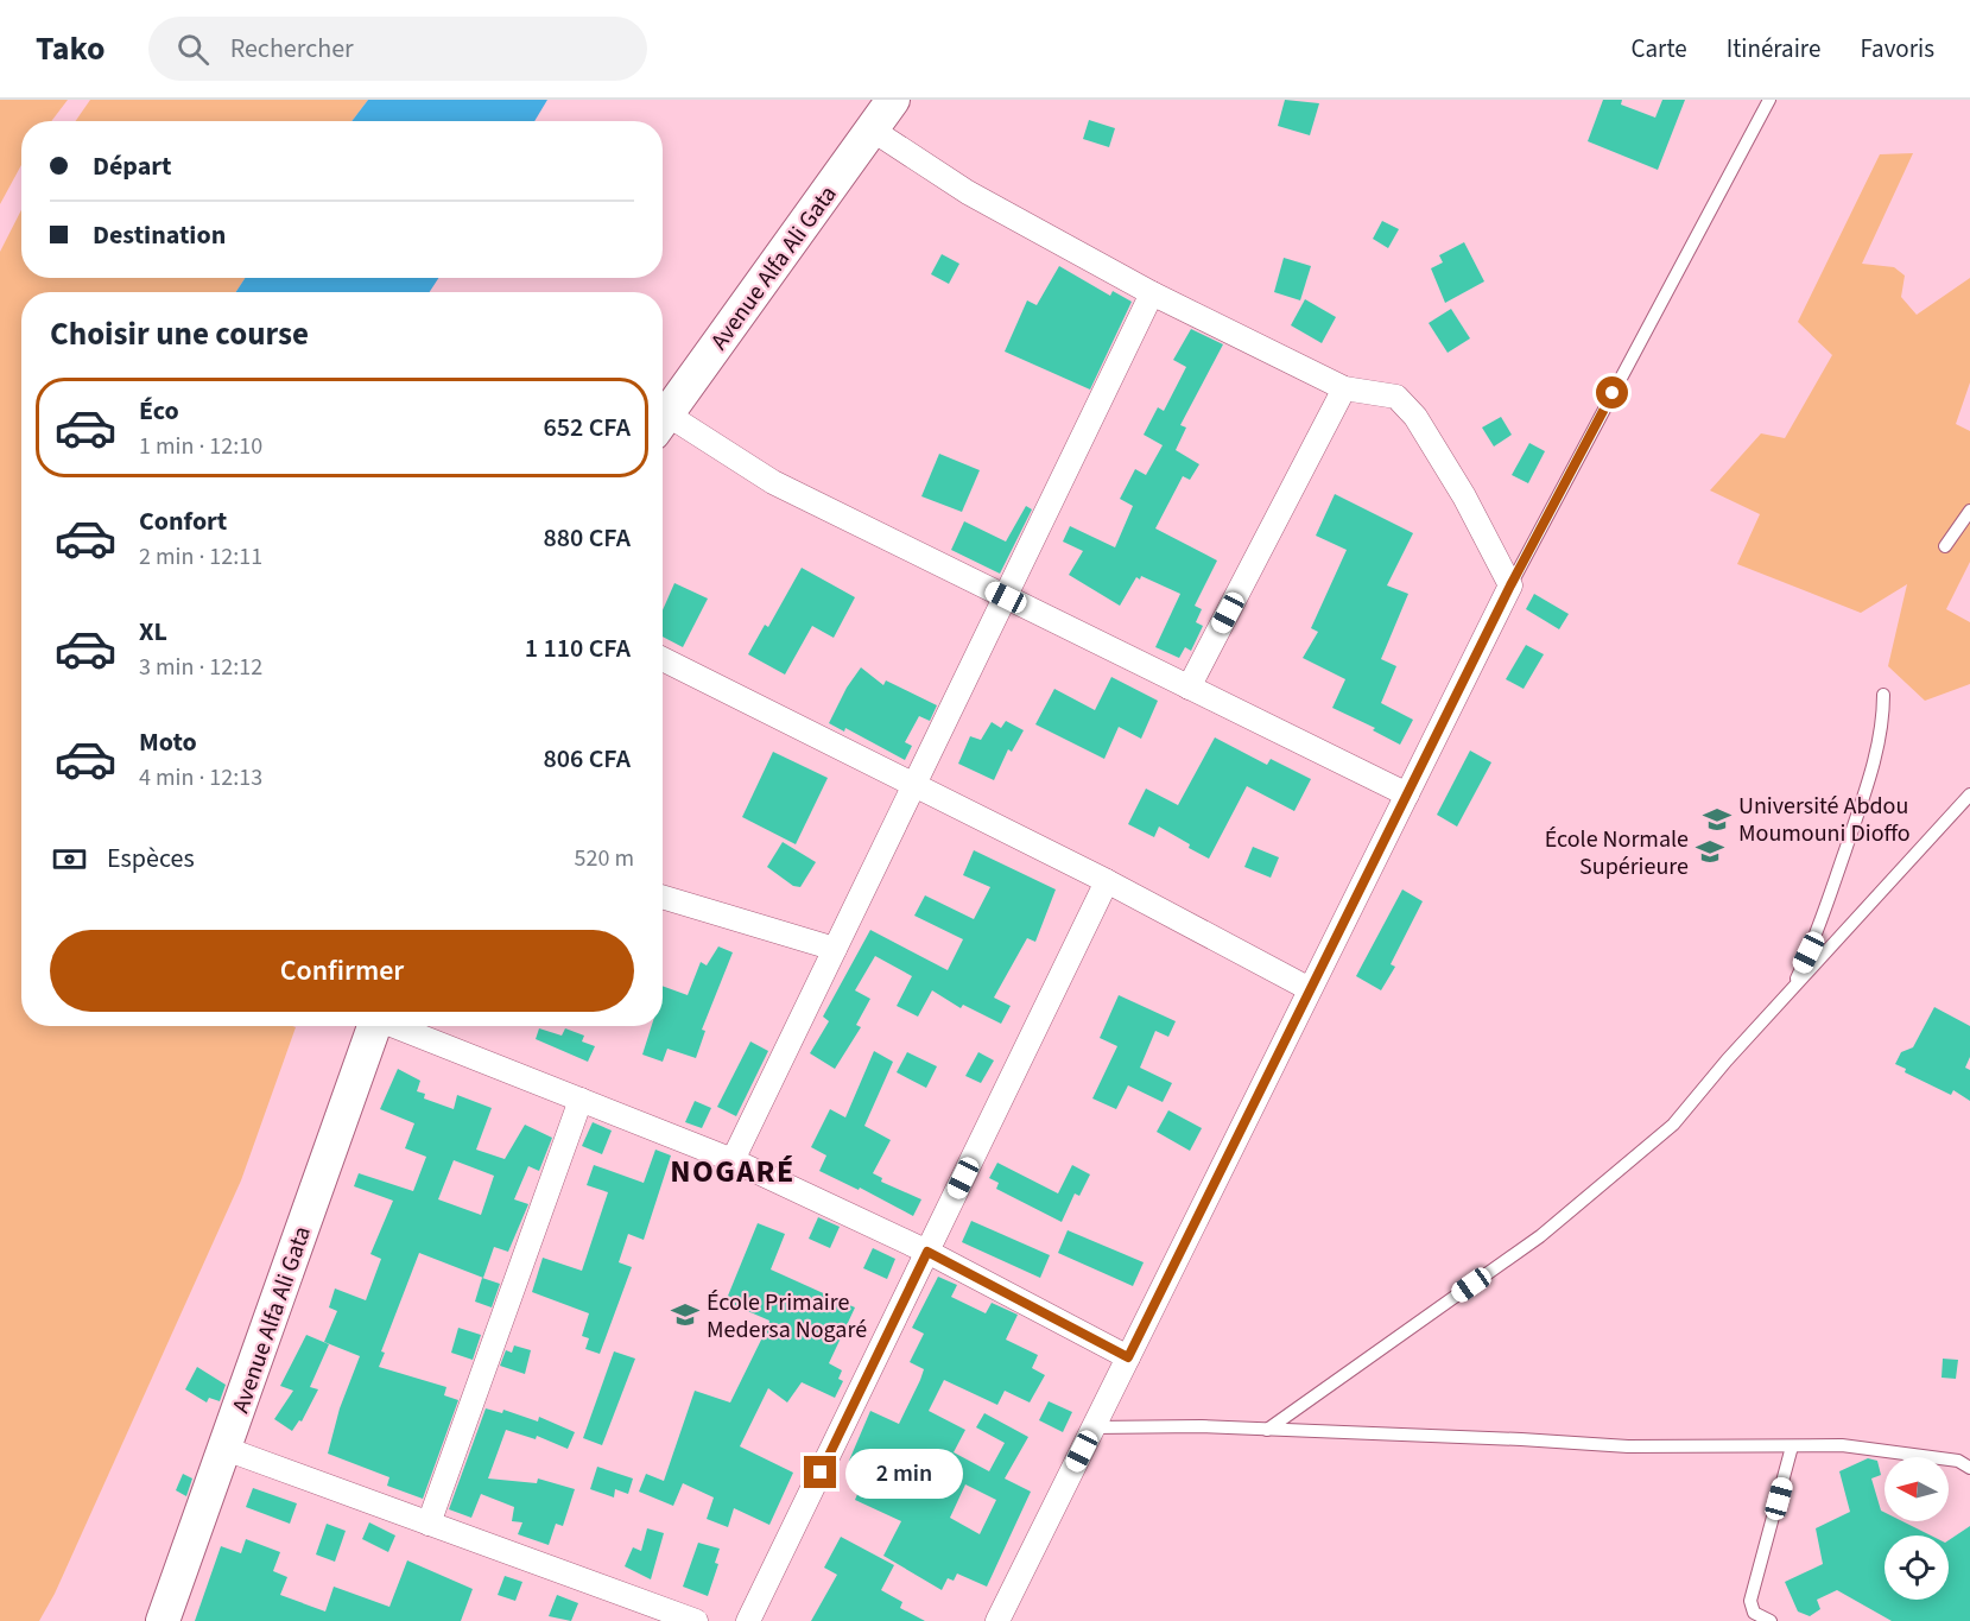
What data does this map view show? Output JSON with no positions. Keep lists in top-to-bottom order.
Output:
{
  "streets": {
    "street": ["Avenue Alfa Ali Gata"]
  },
  "districts": ["NOGARÉ"],
  "places": {
    "school or university": ["Université Abdou Moumouni Dioffo", "École Normale Supérieure", "École Primaire Medersa Nogaré"]
  },
  "north": "left",
  "page": {
    "header": "Tako",
    "search": "Rechercher",
    "nav": ["Carte", "Itinéraire", "Favoris"],
    "banner": ["Départ", "Destination"],
    "heading": "Choisir une course",
    "list": [
      {
        "name": "Éco",
        "note": "1 min · 12:10",
        "value": "652 CFA"
      },
      {
        "name": "Confort",
        "note": "2 min · 12:11",
        "value": "880 CFA"
      },
      {
        "name": "XL",
        "note": "3 min · 12:12",
        "value": "1 110 CFA"
      },
      {
        "name": "Moto",
        "note": "4 min · 12:13",
        "value": "806 CFA"
      }
    ],
    "pay": ["Espèces", "520 m"],
    "buttons": "Confirmer",
    "bubble": "2 min"
  }
}
